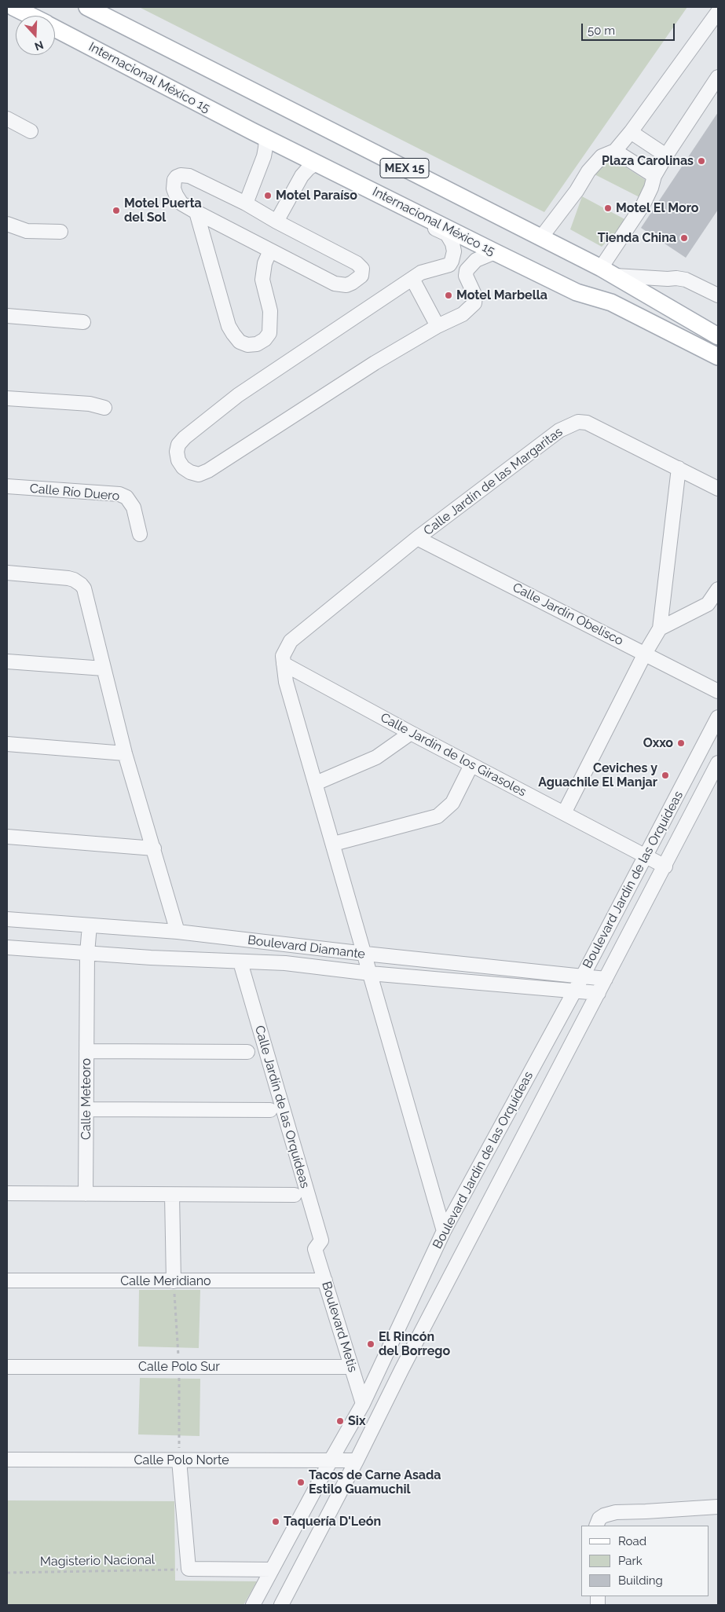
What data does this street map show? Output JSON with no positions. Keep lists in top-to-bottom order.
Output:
{
  "streets": {
    "main road": ["Internacional México 15", "MEX 15"],
    "street": [
      "Calle Jardín de las Margaritas",
      "Calle Río Duero",
      "Calle Jardín Obelisco",
      "Calle Jardín de los Girasoles",
      "Boulevard Jardín de las Orquídeas",
      "Boulevard Diamante",
      "Calle Meteoro",
      "Calle Jardín de las Orquídeas",
      "Calle Meridiano",
      "Boulevard Metis",
      "Calle Polo Sur",
      "Calle Polo Norte"
    ],
    "path": ["Magisterio Nacional"]
  },
  "crossings": [
    ["Calle Jardín de las Margaritas", "Calle Jardín Obelisco"],
    ["Calle Jardín de las Margaritas", "Calle Jardín de los Girasoles"],
    ["Calle Jardín de los Girasoles", "Boulevard Jardín de las Orquídeas"],
    ["Boulevard Jardín de las Orquídeas", "Boulevard Diamante"],
    ["Boulevard Jardín de las Orquídeas", "Boulevard Metis"],
    ["Boulevard Jardín de las Orquídeas", "Calle Polo Norte"],
    ["Boulevard Diamante", "Calle Meteoro"],
    ["Boulevard Diamante", "Calle Jardín de las Orquídeas"],
    ["Calle Jardín de las Orquídeas", "Boulevard Metis"],
    ["Calle Meridiano", "Boulevard Metis"],
    ["Boulevard Metis", "Calle Polo Sur"]
  ],
  "places": [
    "Plaza Carolinas",
    "Motel Paraíso",
    "Motel El Moro",
    "Motel Puerta del Sol",
    "Tienda China",
    "Motel Marbella",
    "Oxxo",
    "Ceviches y Aguachile El Manjar",
    "El Rincón del Borrego",
    "Six",
    "Tacos de Carne Asada Estilo Guamuchil",
    "Taquería D'León"
  ],
  "legend": ["Road", "Park", "Building"],
  "scale_bar": "50 m",
  "north": "bottom"
}
